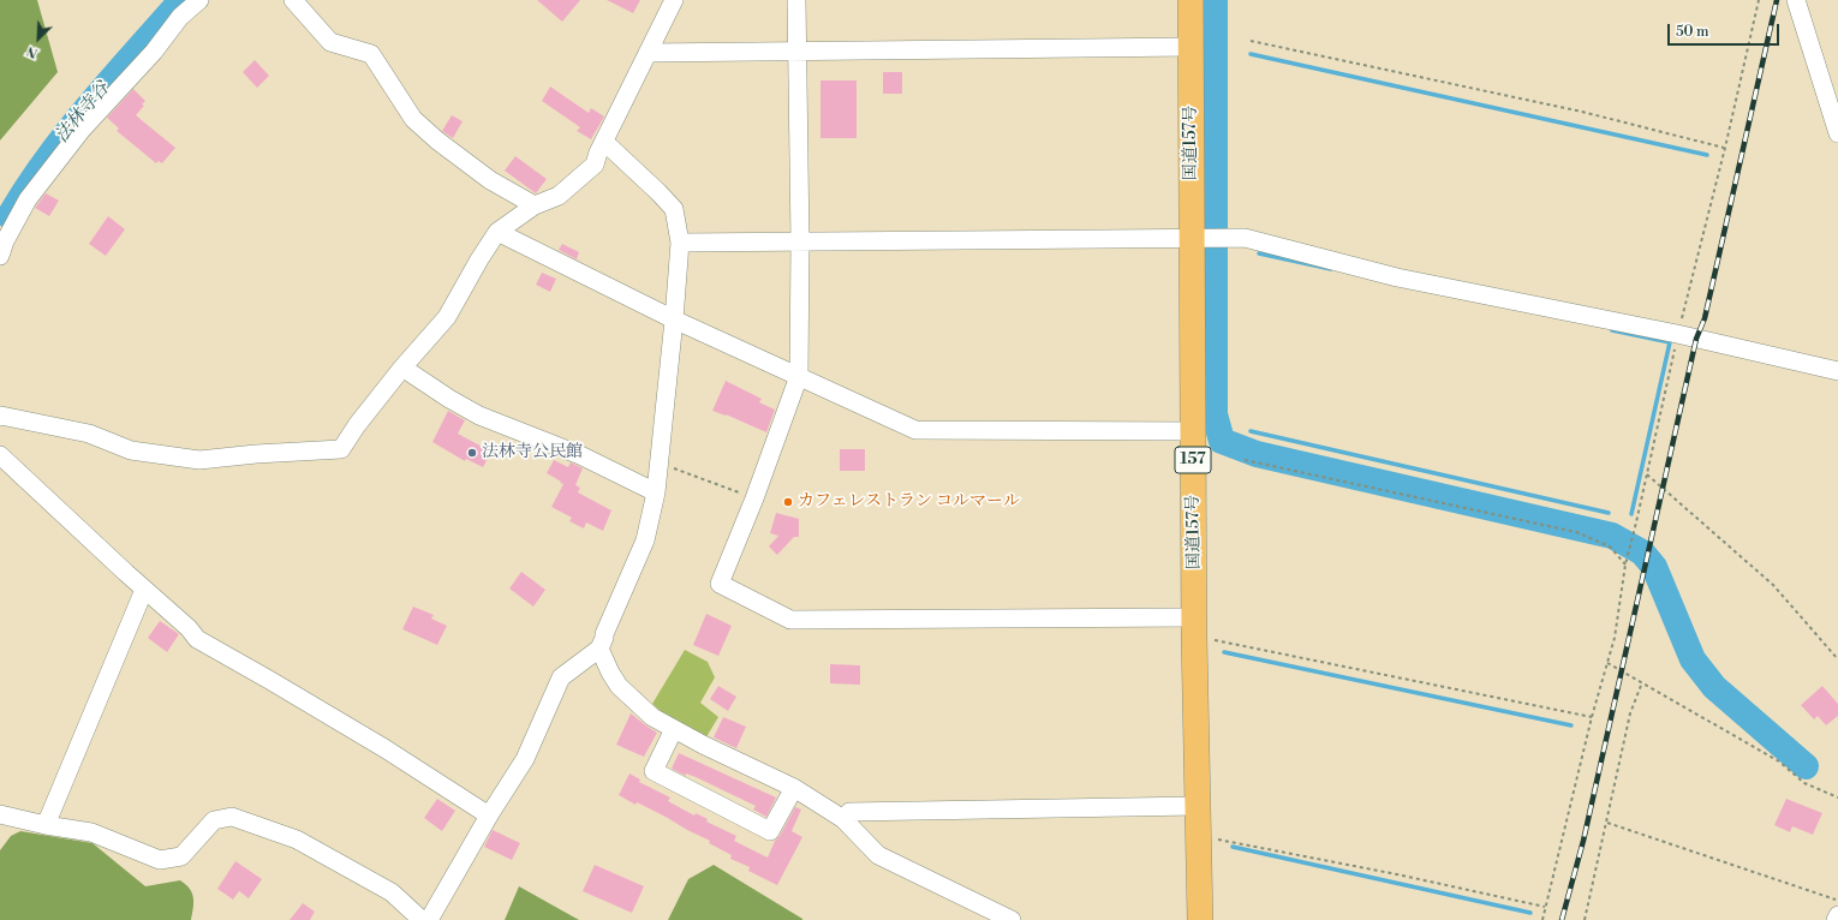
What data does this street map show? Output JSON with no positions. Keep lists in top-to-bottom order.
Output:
{
  "streets": {
    "highway": ["国道157号", "157"]
  },
  "water": ["法林寺谷"],
  "places": ["法林寺公民館", "カフェレストラン コルマール"],
  "scale_bar": "50 m",
  "north": "bottom left"
}
